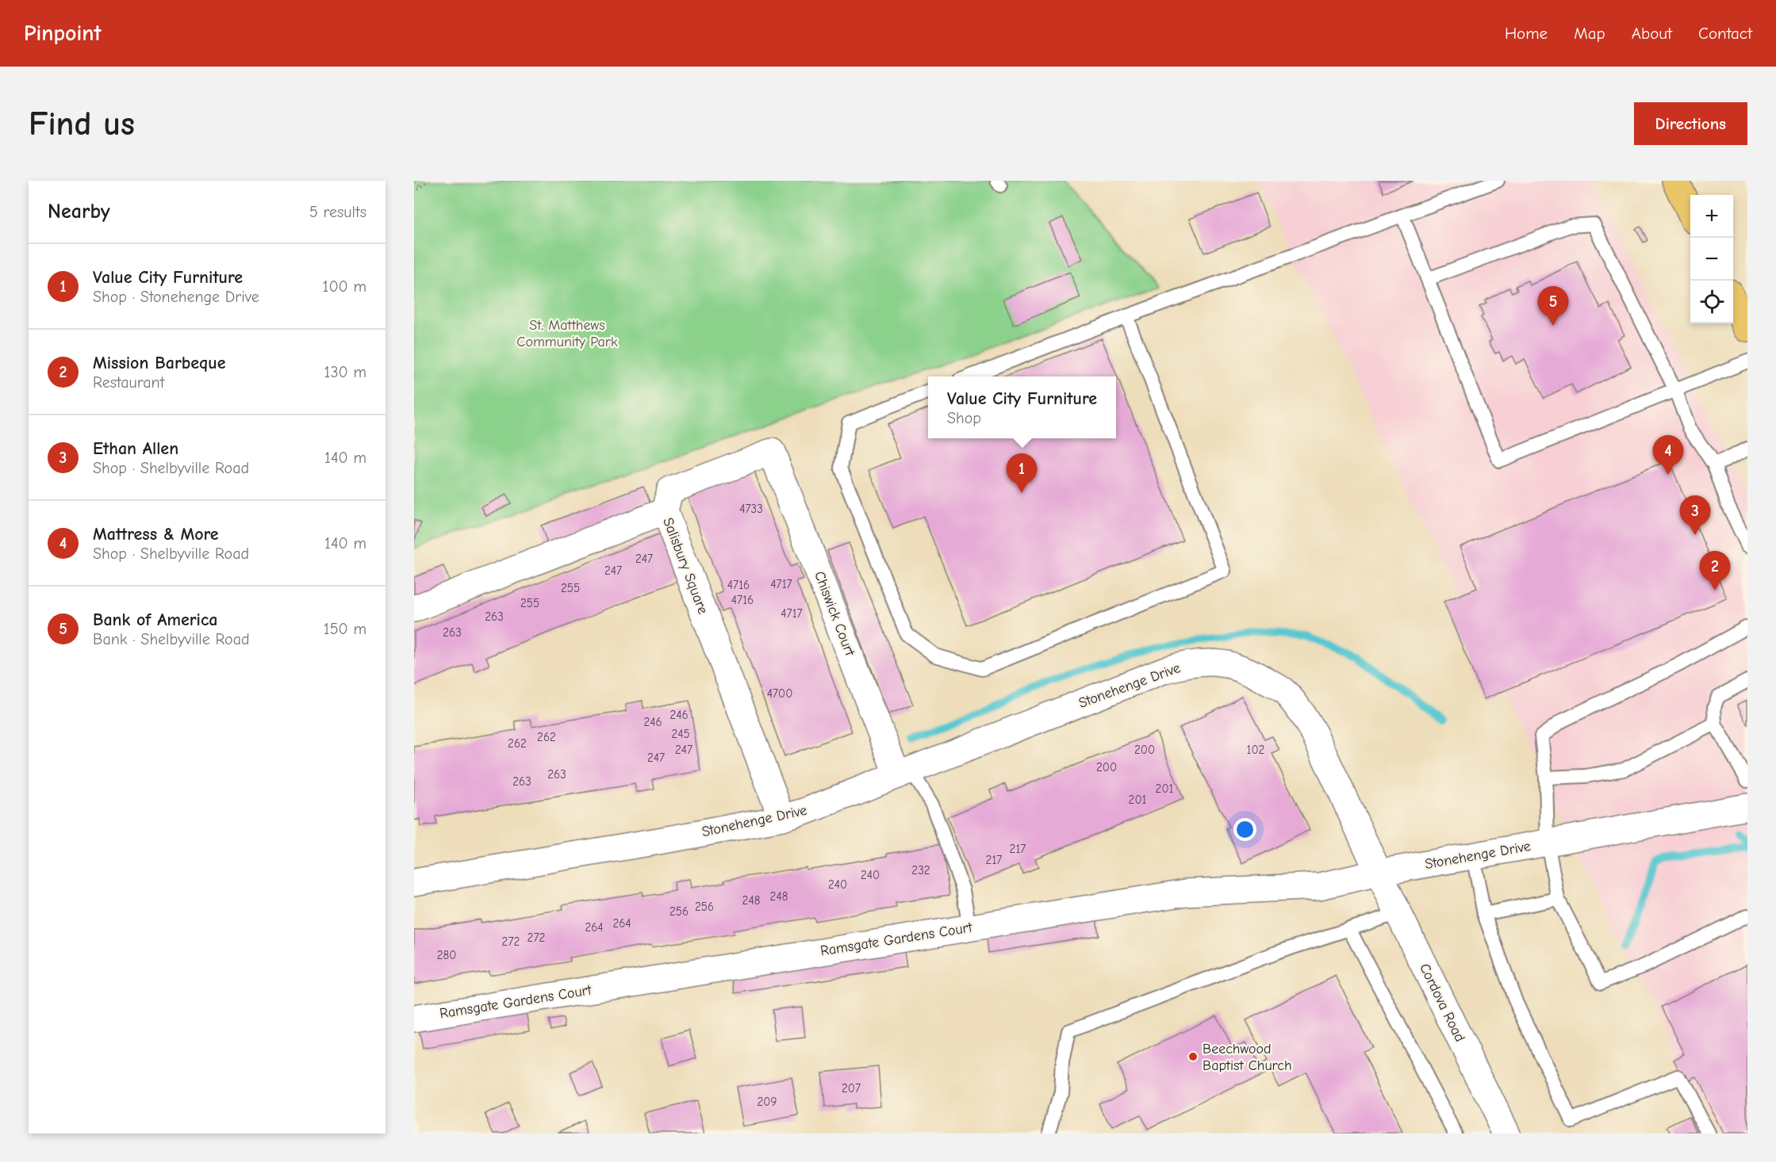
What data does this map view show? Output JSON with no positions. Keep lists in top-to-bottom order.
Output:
{
  "streets": {
    "street": [
      "Salisbury Square",
      "Chiswick Court",
      "Stonehenge Drive",
      "Ramsgate Gardens Court",
      "Cordova Road"
    ]
  },
  "crossings": [
    ["Salisbury Square", "Chiswick Court"],
    ["Salisbury Square", "Stonehenge Drive"],
    ["Chiswick Court", "Stonehenge Drive"],
    ["Stonehenge Drive", "Ramsgate Gardens Court"],
    ["Stonehenge Drive", "Cordova Road"],
    ["Ramsgate Gardens Court", "Cordova Road"]
  ],
  "parks": ["St. Matthews Community Park"],
  "places": ["Beechwood Baptist Church"],
  "house_numbers": [
    "4733",
    "247",
    "247",
    "4717",
    "4716",
    "255",
    "4716",
    "255",
    "4717",
    "263",
    "263",
    "4700",
    "246",
    "246",
    "245",
    "262",
    "262",
    "247",
    "200",
    "102",
    "247",
    "200",
    "263",
    "263",
    "201",
    "201",
    "217",
    "217",
    "232",
    "240",
    "240",
    "248",
    "248",
    "256",
    "256",
    "264",
    "264",
    "272",
    "272",
    "280",
    "207",
    "209"
  ],
  "page": {
    "header": "Pinpoint",
    "nav": [
      "Home",
      "Map",
      "About",
      "Contact"
    ],
    "buttons": "Directions",
    "title": "Find us",
    "heading": ["Nearby", "5 results"],
    "map_buttons": ["+", "−"],
    "list": [
      {
        "mark": "1",
        "name": "Value City Furniture",
        "note": "Shop · Stonehenge Drive",
        "value": "100 m"
      },
      {
        "mark": "2",
        "name": "Mission Barbeque",
        "note": "Restaurant",
        "value": "130 m"
      },
      {
        "mark": "3",
        "name": "Ethan Allen",
        "note": "Shop · Shelbyville Road",
        "value": "140 m"
      },
      {
        "mark": "4",
        "name": "Mattress & More",
        "note": "Shop · Shelbyville Road",
        "value": "140 m"
      },
      {
        "mark": "5",
        "name": "Bank of America",
        "note": "Bank · Shelbyville Road",
        "value": "150 m"
      }
    ],
    "pins": [
      "5",
      "4",
      "1",
      "3",
      "2"
    ],
    "popup": ["Value City Furniture", "Shop"]
  }
}
